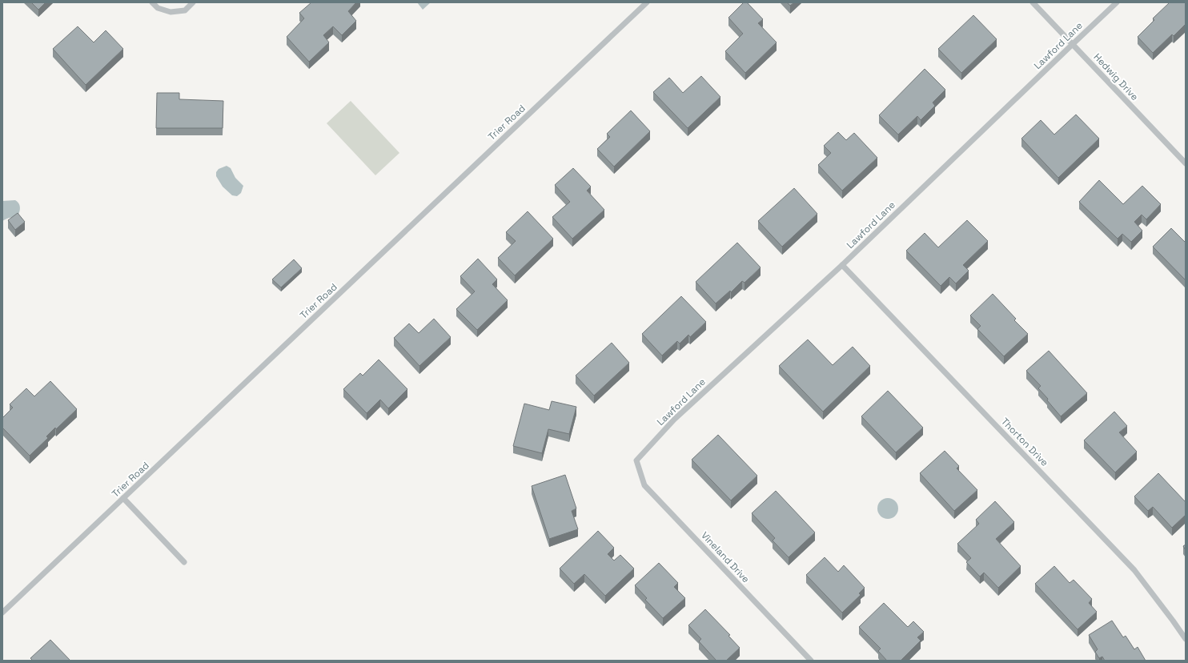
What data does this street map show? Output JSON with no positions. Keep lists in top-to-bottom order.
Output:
{
  "streets": {
    "street": [
      "Lawford Lane",
      "Hedwig Drive",
      "Trier Road",
      "Thorton Drive",
      "Vineland Drive"
    ]
  },
  "crossings": [
    ["Lawford Lane", "Hedwig Drive"],
    ["Lawford Lane", "Thorton Drive"],
    ["Lawford Lane", "Vineland Drive"]
  ]
}
